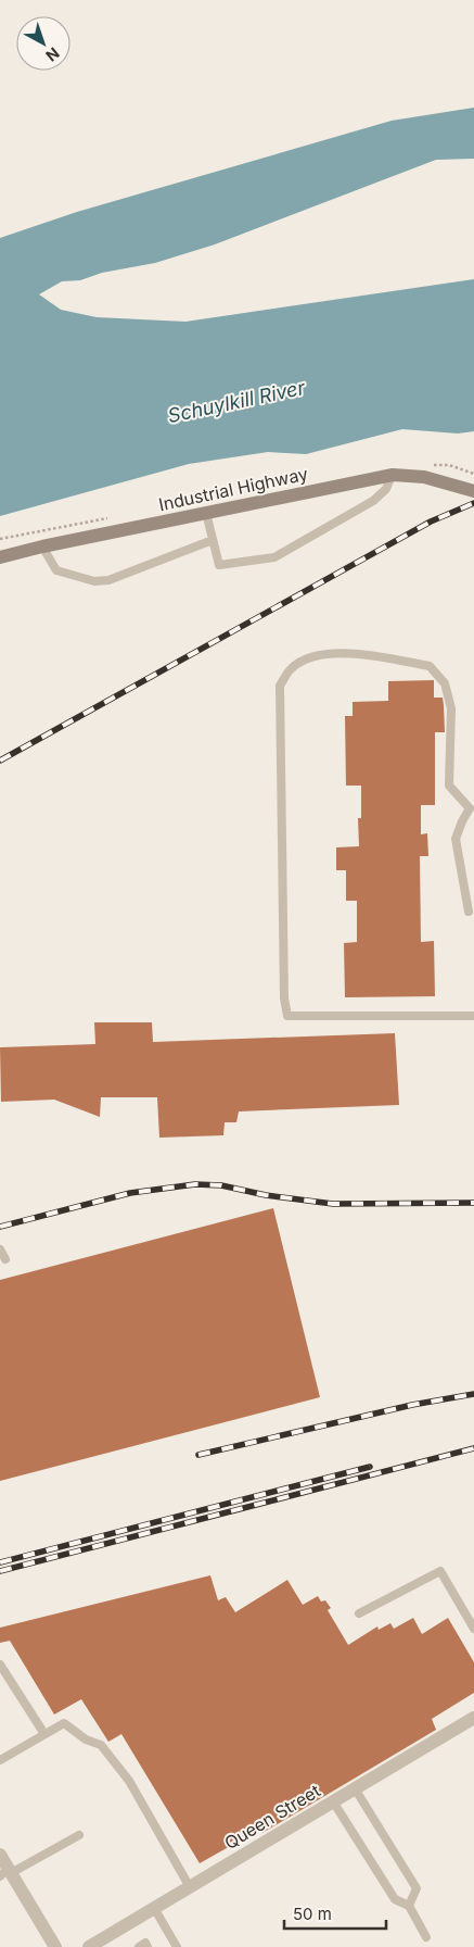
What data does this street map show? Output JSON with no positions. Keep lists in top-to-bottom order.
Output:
{
  "streets": {
    "street": ["Industrial Highway", "Queen Street"]
  },
  "water": ["Schuylkill River"],
  "scale_bar": "50 m",
  "north": "bottom right"
}
